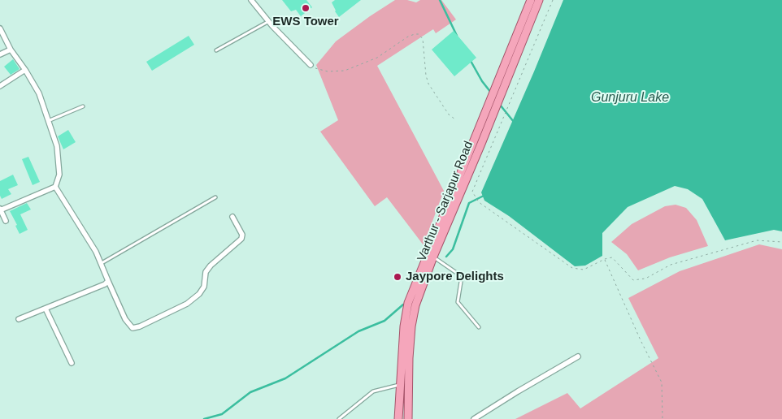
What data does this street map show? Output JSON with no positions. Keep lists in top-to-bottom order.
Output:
{
  "streets": {
    "main road": ["Varthur - Sarjapur Road"]
  },
  "water": ["Gunjuru Lake"],
  "places": ["EWS Tower", "Jaypore Delights"]
}
